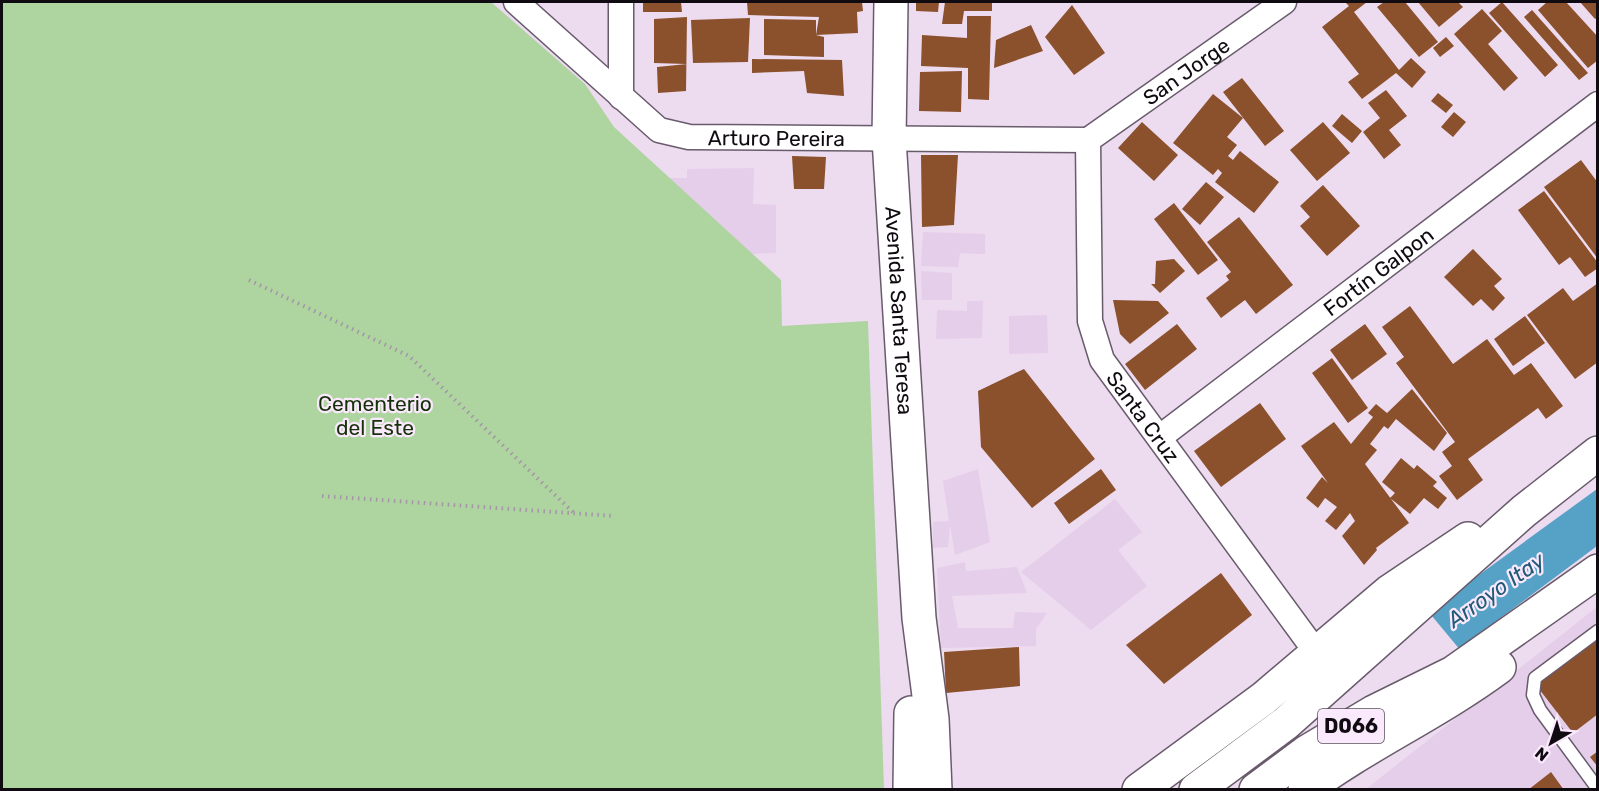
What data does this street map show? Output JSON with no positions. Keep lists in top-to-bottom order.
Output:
{
  "streets": {
    "main road": ["Avenida Santa Teresa", "D066"],
    "street": [
      "San Jorge",
      "Arturo Pereira",
      "Fortín Galpon",
      "Santa Cruz"
    ]
  },
  "crossings": [
    ["San Jorge", "Arturo Pereira"],
    ["San Jorge", "Santa Cruz"],
    ["Arturo Pereira", "Avenida Santa Teresa"],
    ["Arturo Pereira", "Santa Cruz"],
    ["Fortín Galpon", "Santa Cruz"]
  ],
  "water": ["Arroyo Itay"],
  "parks": ["Cementerio del Este"],
  "north": "bottom left"
}
